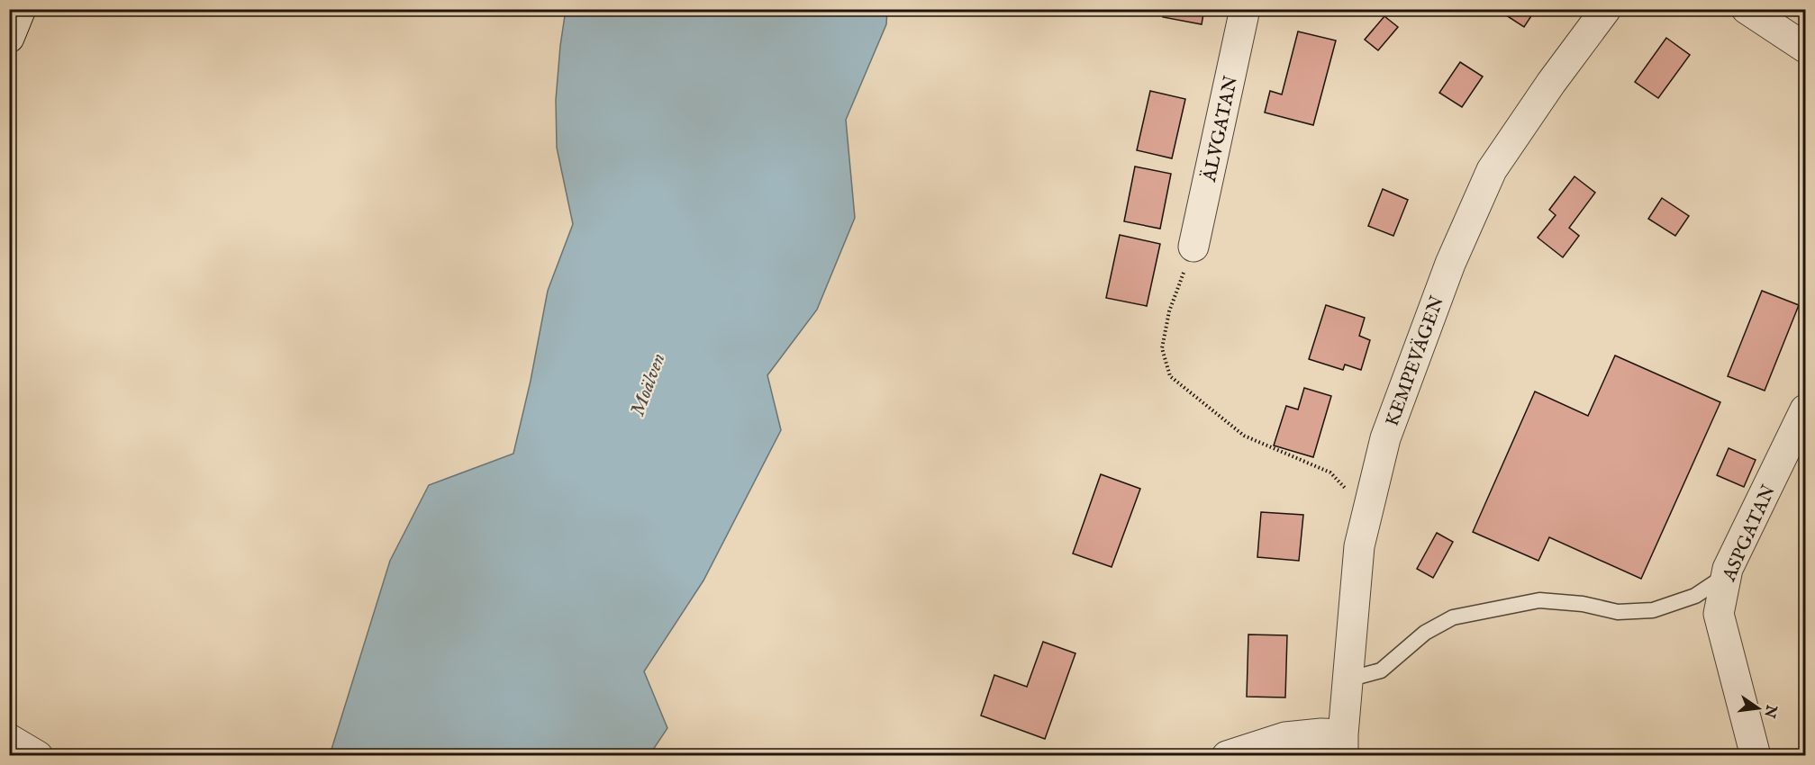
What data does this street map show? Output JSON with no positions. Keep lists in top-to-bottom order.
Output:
{
  "streets": {
    "street": ["ÄLVGATAN", "KEMPEVÄGEN", "ASPGATAN"]
  },
  "water": ["Moälven"],
  "north": "right"
}
